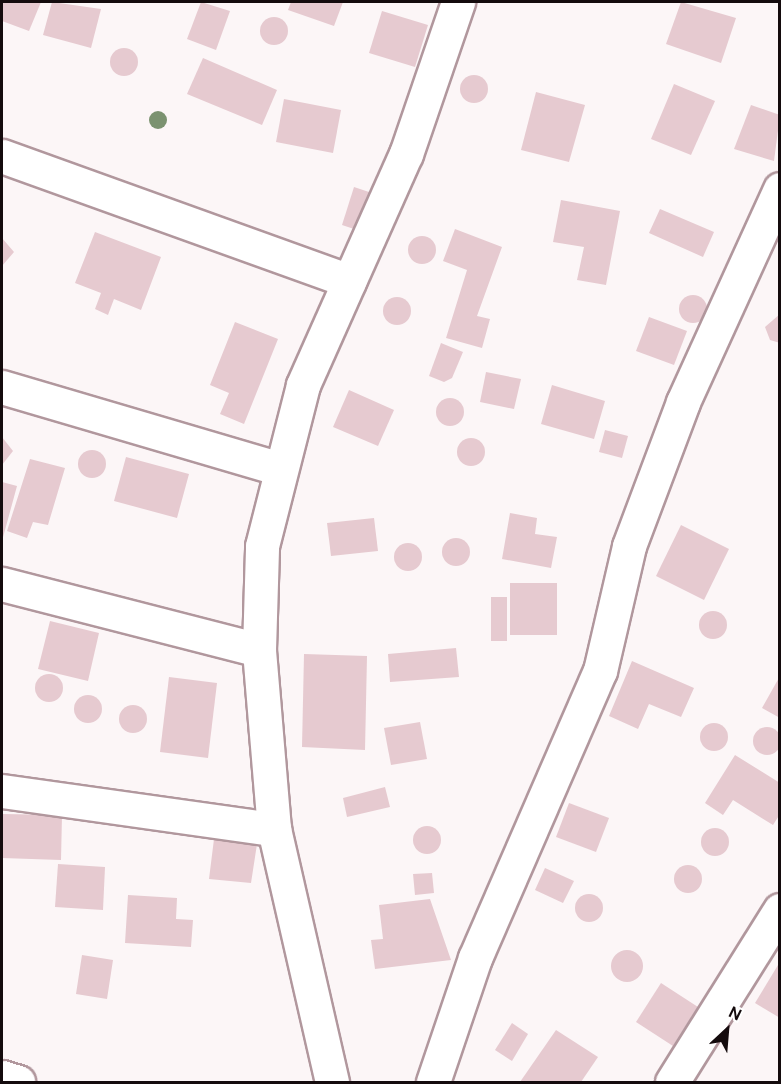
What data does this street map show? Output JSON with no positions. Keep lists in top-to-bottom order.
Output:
{
  "north": "top right"
}
